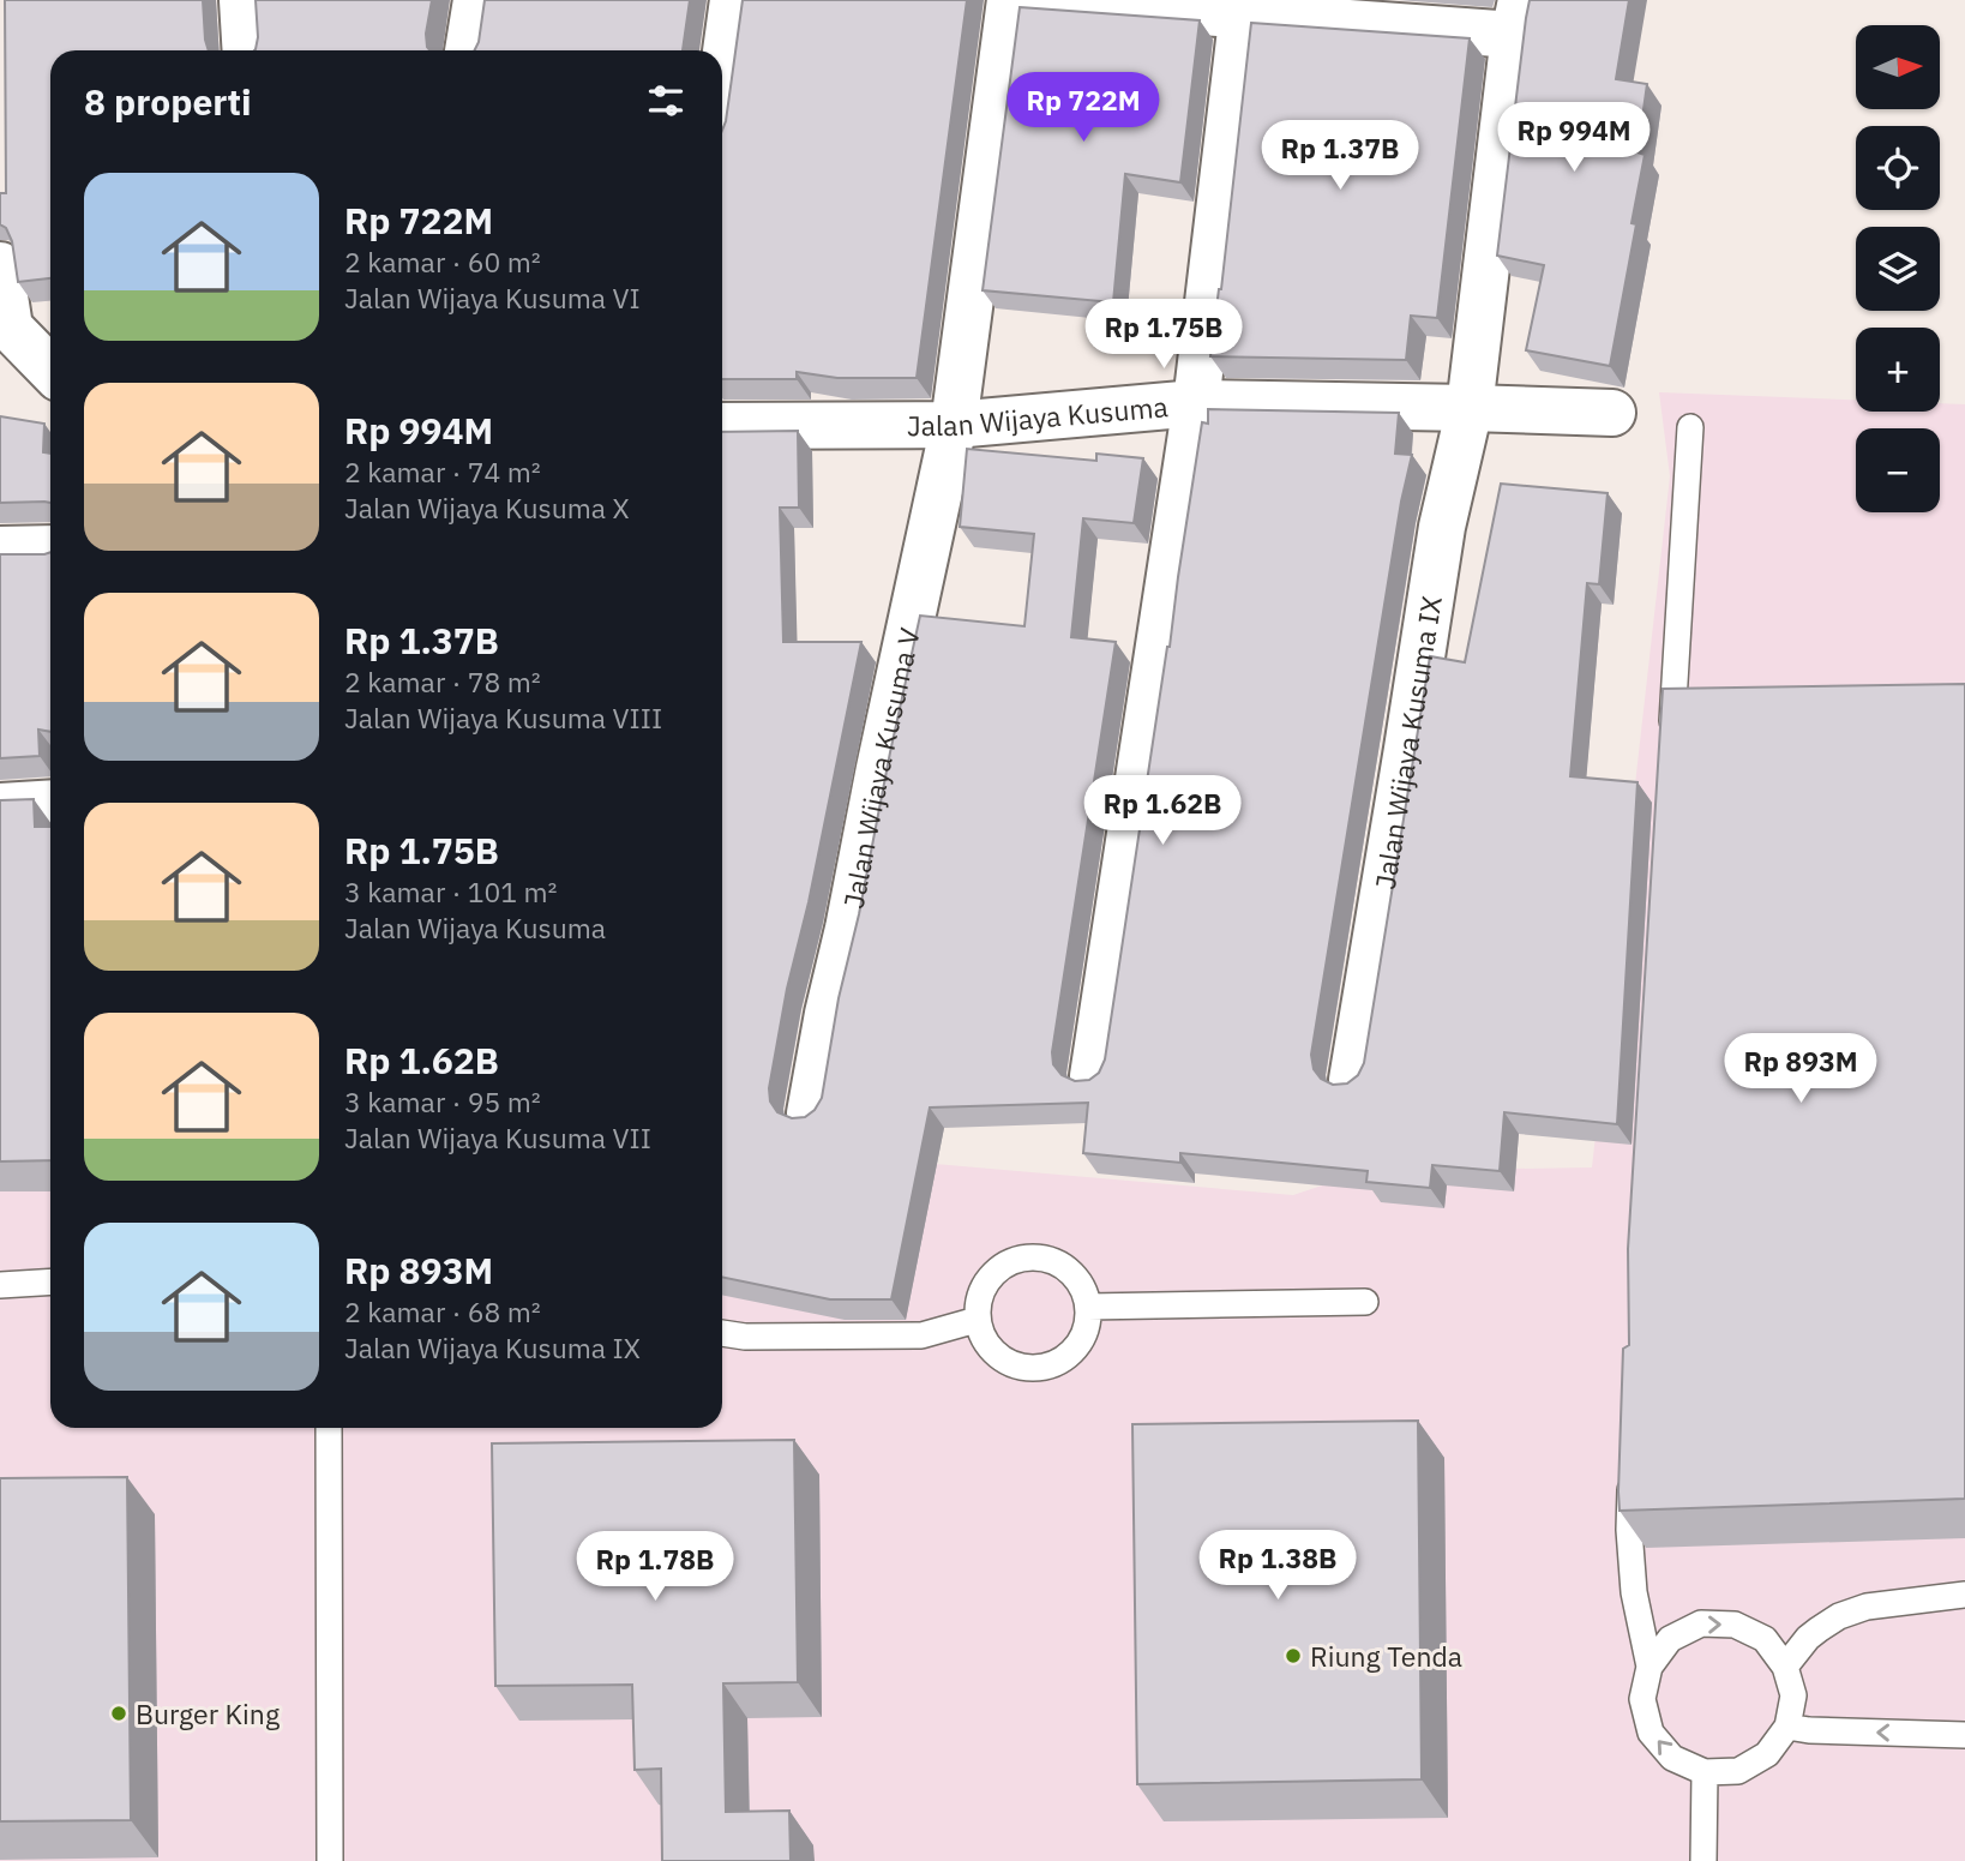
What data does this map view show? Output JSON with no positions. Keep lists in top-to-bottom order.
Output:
{
  "streets": {
    "street": ["Jalan Wijaya Kusuma", "Jalan Wijaya Kusuma IX", "Jalan Wijaya Kusuma V"]
  },
  "crossings": [
    ["Jalan Wijaya Kusuma", "Jalan Wijaya Kusuma IX"],
    ["Jalan Wijaya Kusuma", "Jalan Wijaya Kusuma V"]
  ],
  "places": ["Riung Tenda", "Burger King"],
  "north": "right",
  "page": {
    "map_buttons": ["+", "−"],
    "heading": "8 properti",
    "price": [
      "Rp 722M",
      "Rp 994M",
      "Rp 1.37B",
      "Rp 1.75B",
      "Rp 1.62B",
      "Rp 893M",
      "Rp 1.38B",
      "Rp 1.78B"
    ],
    "list": [
      {
        "name": "Rp 722M",
        "note": "2 kamar · 60 m² · Jalan Wijaya Kusuma VI"
      },
      {
        "name": "Rp 994M",
        "note": "2 kamar · 74 m² · Jalan Wijaya Kusuma X"
      },
      {
        "name": "Rp 1.37B",
        "note": "2 kamar · 78 m² · Jalan Wijaya Kusuma VIII"
      },
      {
        "name": "Rp 1.75B",
        "note": "3 kamar · 101 m² · Jalan Wijaya Kusuma"
      },
      {
        "name": "Rp 1.62B",
        "note": "3 kamar · 95 m² · Jalan Wijaya Kusuma VII"
      },
      {
        "name": "Rp 893M",
        "note": "2 kamar · 68 m² · Jalan Wijaya Kusuma IX"
      }
    ]
  }
}
